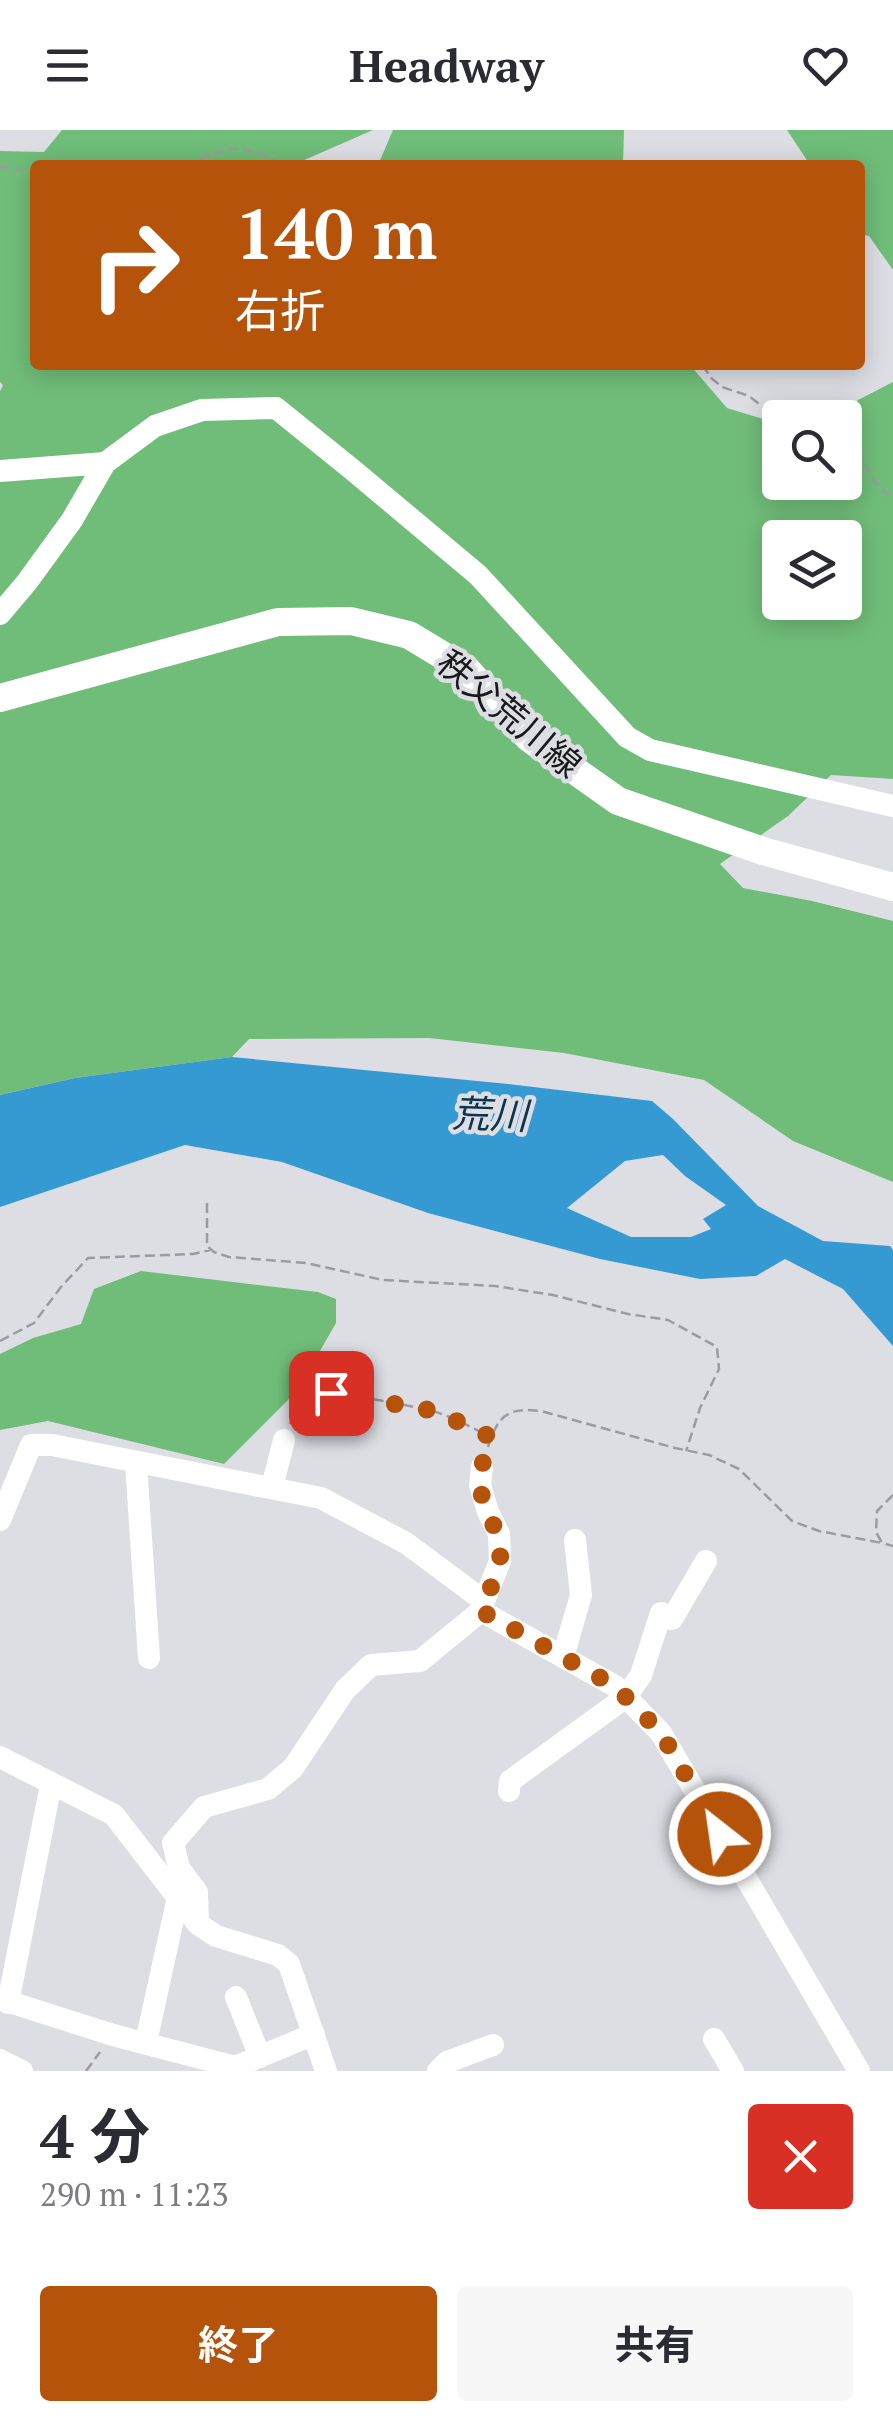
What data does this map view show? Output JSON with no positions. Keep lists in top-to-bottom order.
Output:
{
  "streets": {
    "main road": ["秩父荒川線"]
  },
  "water": ["荒川"],
  "page": {
    "header": "Headway",
    "turn": ["140 m", "右折"],
    "heading": ["4 分", "290 m · 11:23"],
    "buttons": ["終了", "共有"]
  }
}
